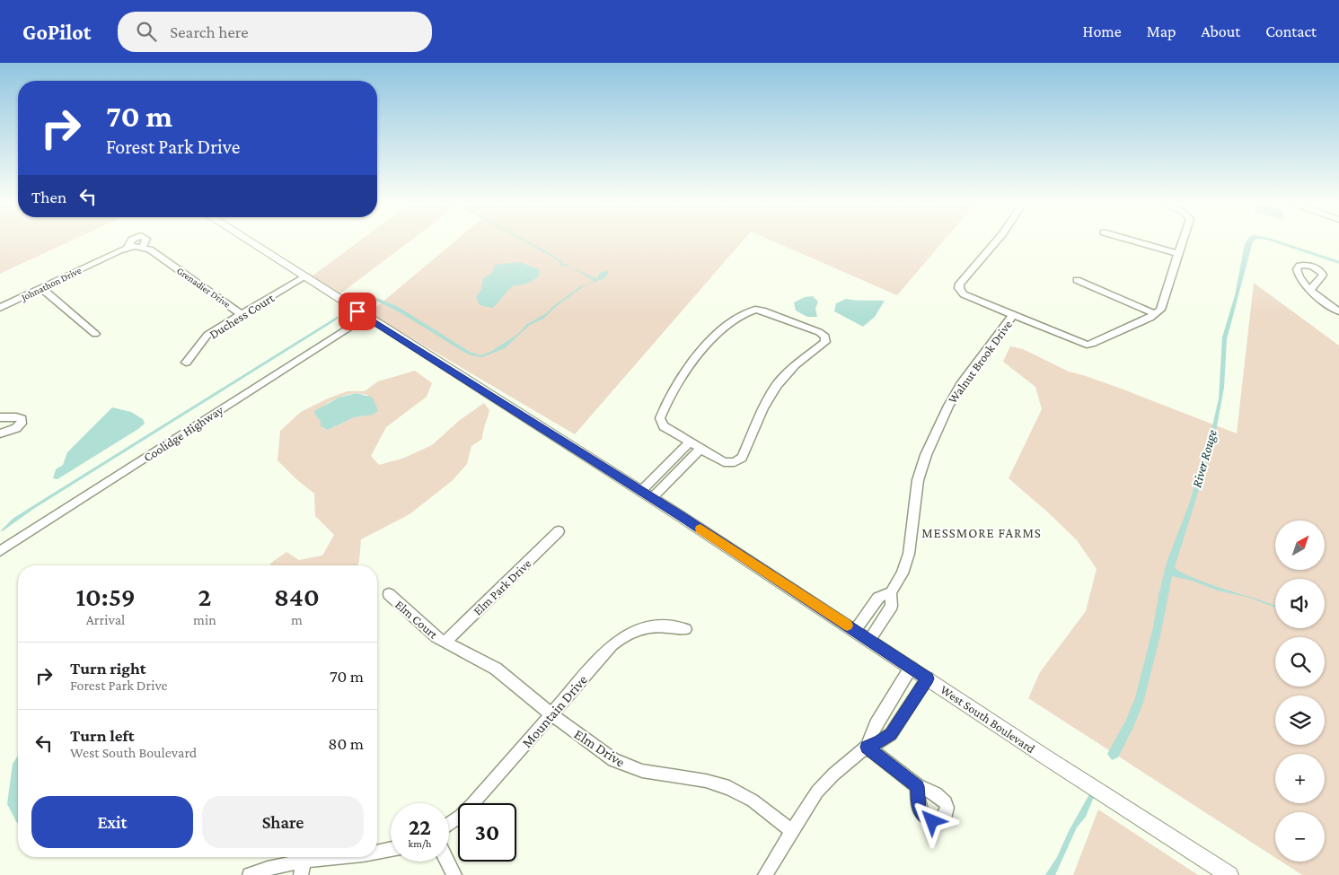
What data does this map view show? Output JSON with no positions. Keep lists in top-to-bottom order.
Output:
{
  "streets": {
    "main road": ["West South Boulevard"],
    "street": [
      "Johnathon Drive",
      "Grenadier Drive",
      "Duchess Court",
      "Walnut Brook Drive",
      "Coolidge Highway",
      "Elm Park Drive",
      "Elm Court",
      "Mountain Drive",
      "Elm Drive"
    ]
  },
  "crossings": [
    ["Johnathon Drive", "Grenadier Drive"],
    ["Grenadier Drive", "Duchess Court"],
    ["Duchess Court", "West South Boulevard"],
    ["Walnut Brook Drive", "West South Boulevard"],
    ["Coolidge Highway", "West South Boulevard"],
    ["Elm Park Drive", "Elm Court"],
    ["Elm Park Drive", "Elm Drive"],
    ["Elm Court", "Elm Drive"],
    ["Mountain Drive", "Elm Drive"]
  ],
  "districts": ["MESSMORE FARMS"],
  "water": ["River Rouge"],
  "north": "top right",
  "page": {
    "header": "GoPilot",
    "search": "Search here",
    "nav": [
      "Home",
      "Map",
      "About",
      "Contact"
    ],
    "turn": ["70 m", "Forest Park Drive"],
    "then": "Then",
    "map_buttons": ["+", "−"],
    "eta": [
      "10:59",
      "Arrival",
      "2",
      "min",
      "840",
      "m"
    ],
    "list": [
      {
        "name": "Turn right",
        "note": "Forest Park Drive",
        "value": "70 m"
      },
      {
        "name": "Turn left",
        "note": "West South Boulevard",
        "value": "80 m"
      }
    ],
    "buttons": ["Exit", "Share"],
    "speed": "22 km/h",
    "limit": "30"
  }
}
